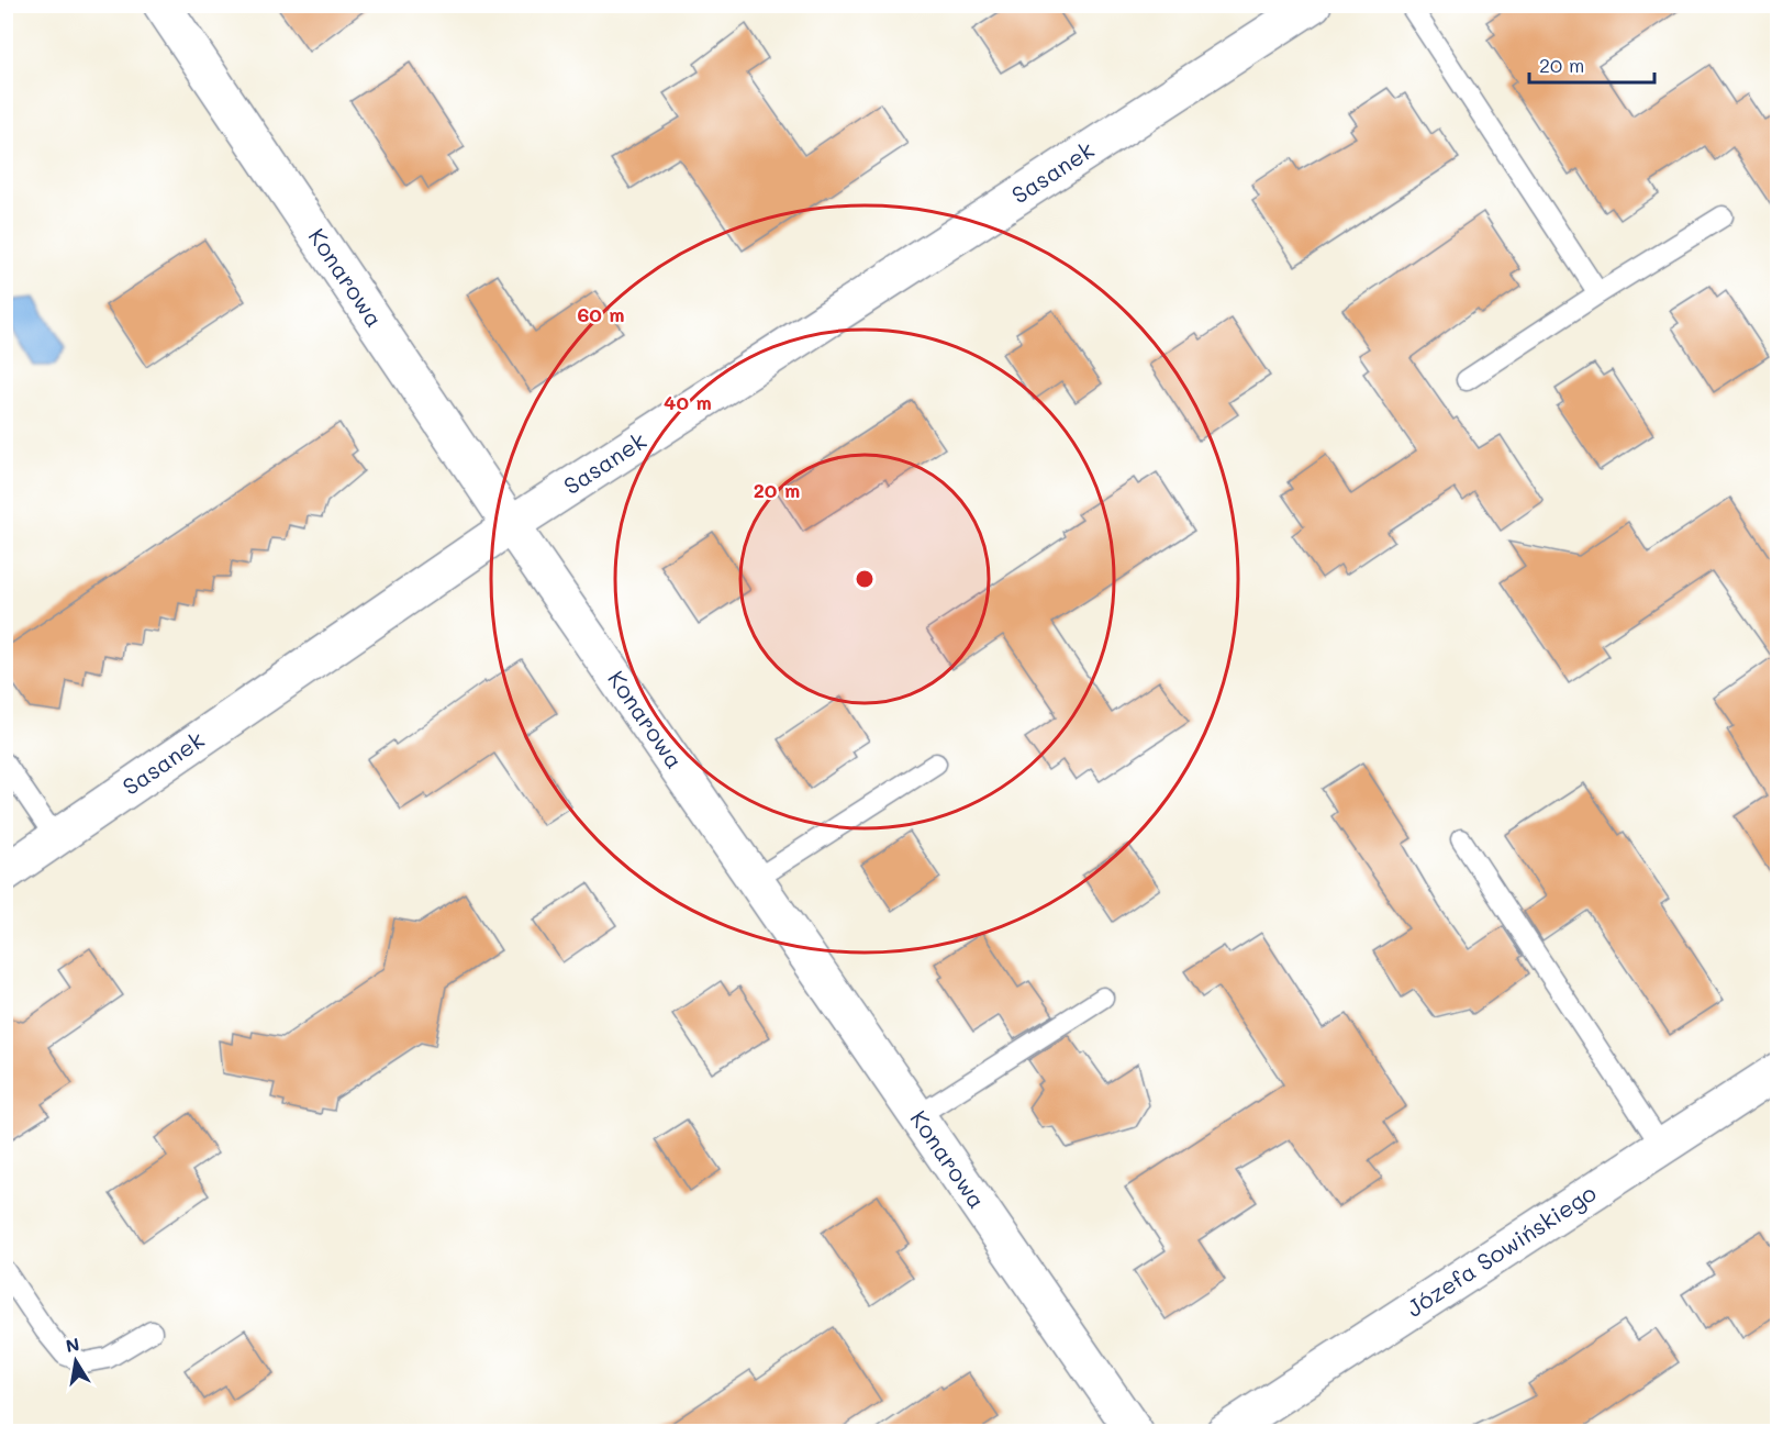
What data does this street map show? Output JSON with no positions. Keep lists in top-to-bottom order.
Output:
{
  "streets": {
    "street": ["Sasanek", "Konarowa", "Józefa Sowińskiego"]
  },
  "crossings": [
    ["Sasanek", "Konarowa"]
  ],
  "scale_bar": "20 m",
  "north": "top",
  "rings": ["60 m", "40 m", "20 m"]
}
